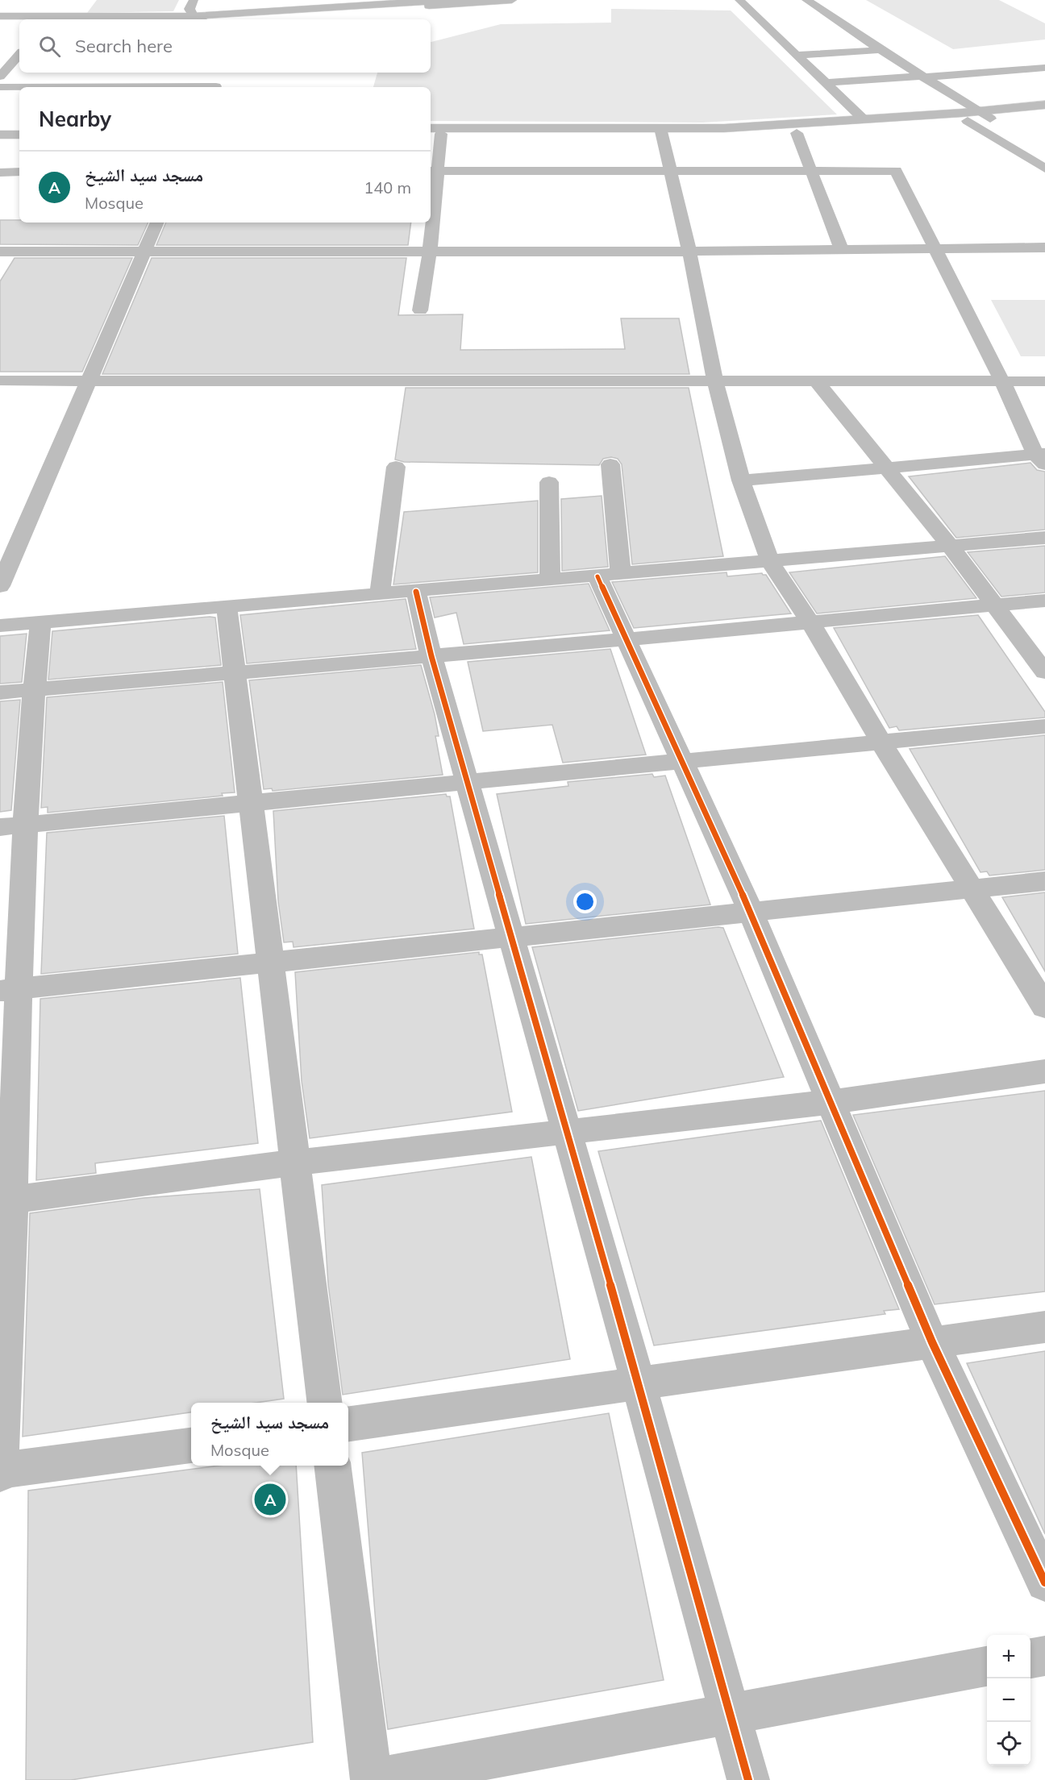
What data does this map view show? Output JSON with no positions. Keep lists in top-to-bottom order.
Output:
{
  "page": {
    "search": "Search here",
    "heading": "Nearby",
    "list": [
      {
        "mark": "A",
        "name": "مسجد سيد الشيخ",
        "note": "Mosque",
        "value": "140 m"
      }
    ],
    "popup": ["مسجد سيد الشيخ", "Mosque"],
    "pins": "A",
    "map_buttons": ["+", "−"]
  }
}
